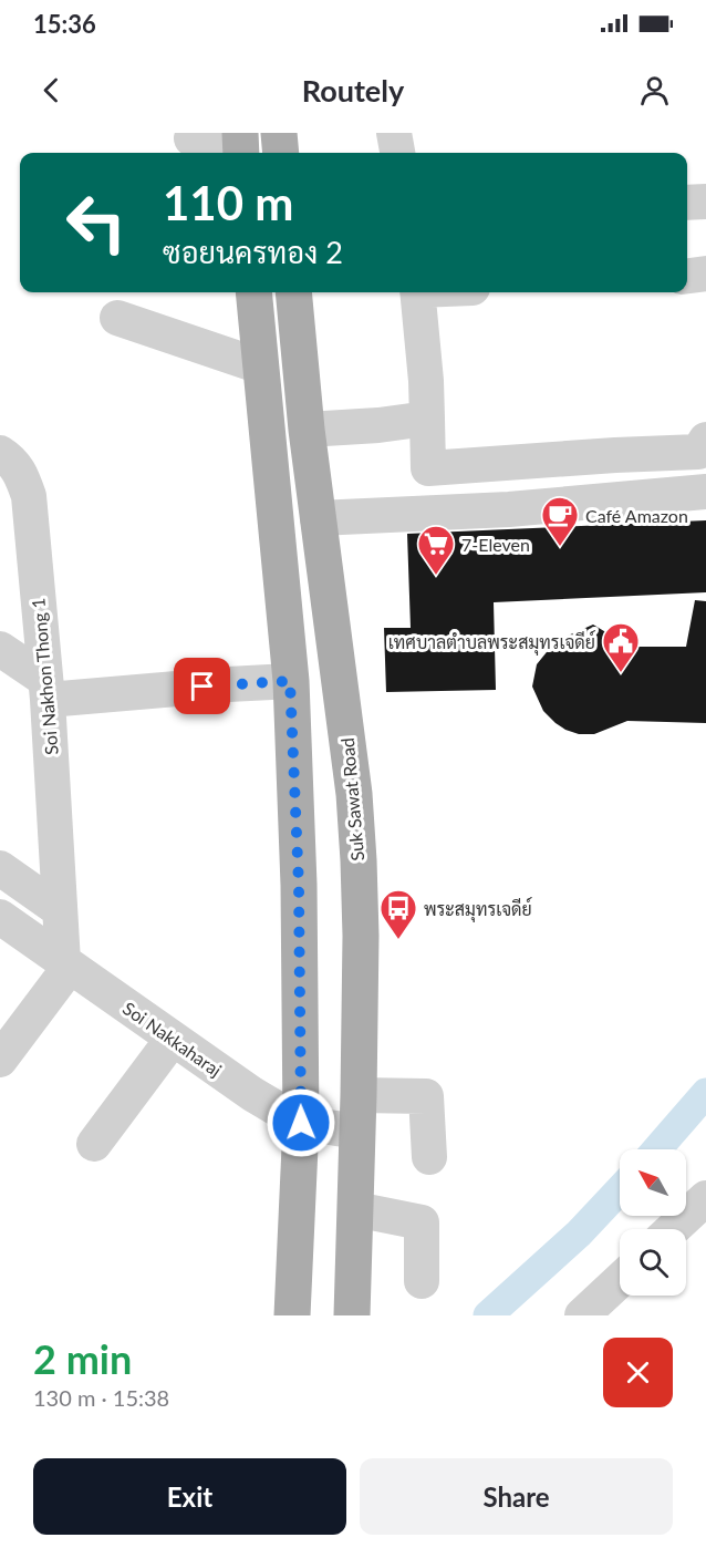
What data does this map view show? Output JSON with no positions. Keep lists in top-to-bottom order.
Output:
{
  "streets": {
    "main road": ["Suk Sawat Road"],
    "street": ["Soi Nakhon Thong 1", "Soi Nakkaharaj"]
  },
  "crossings": [
    ["Soi Nakhon Thong 1", "Soi Nakkaharaj"],
    ["Suk Sawat Road", "Soi Nakkaharaj"]
  ],
  "places": {
    "cafe": ["Café Amazon"],
    "supermarket": ["7-Eleven"],
    "public building": ["เทศบาลตำบลพระสมุทรเจดีย์"],
    "bus stop": ["พระสมุทรเจดีย์"]
  },
  "north": "top left",
  "page": {
    "status": "15:36",
    "header": "Routely",
    "turn": ["110 m", "ซอยนครทอง 2"],
    "heading": ["2 min", "130 m · 15:38"],
    "buttons": ["Exit", "Share"]
  }
}
